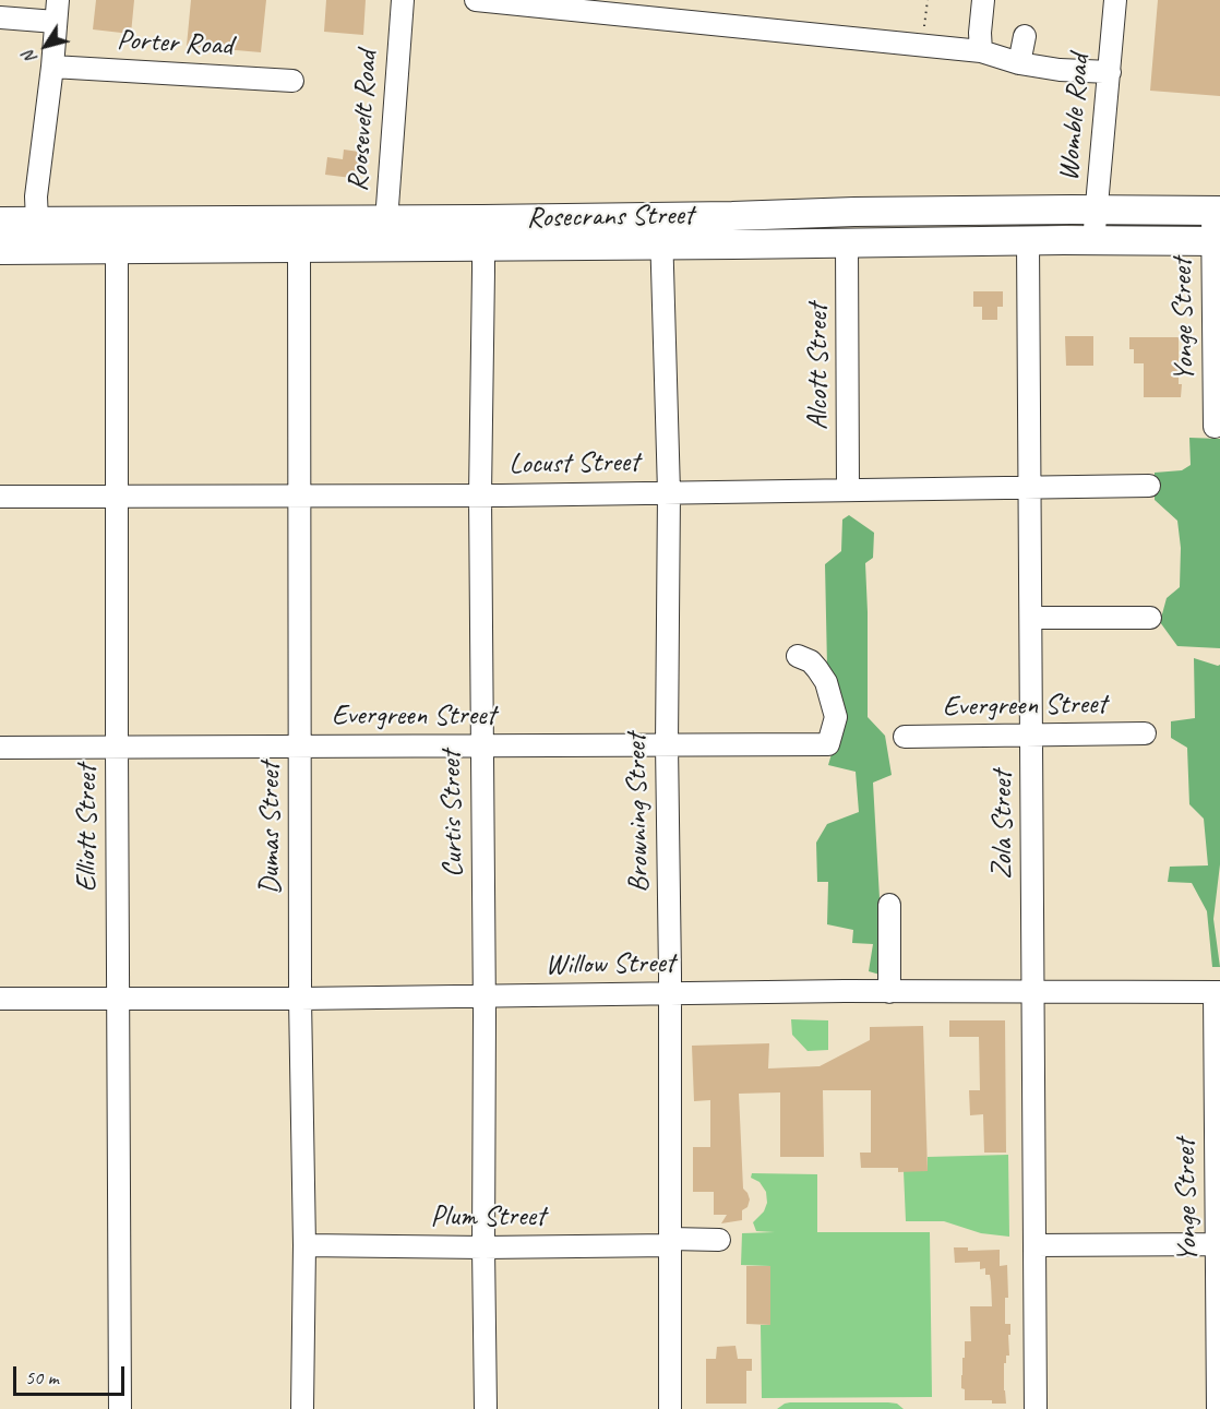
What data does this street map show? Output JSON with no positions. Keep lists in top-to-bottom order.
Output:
{
  "streets": {
    "main road": ["Rosecrans Street"],
    "street": [
      "Porter Road",
      "Womble Road",
      "Roosevelt Road",
      "Yonge Street",
      "Alcott Street",
      "Locust Street",
      "Evergreen Street",
      "Browning Street",
      "Curtis Street",
      "Zola Street",
      "Elliott Street",
      "Dumas Street",
      "Willow Street",
      "Plum Street"
    ]
  },
  "crossings": [
    ["Womble Road", "Rosecrans Street"],
    ["Roosevelt Road", "Rosecrans Street"],
    ["Rosecrans Street", "Yonge Street"],
    ["Rosecrans Street", "Alcott Street"],
    ["Rosecrans Street", "Browning Street"],
    ["Rosecrans Street", "Curtis Street"],
    ["Rosecrans Street", "Zola Street"],
    ["Rosecrans Street", "Elliott Street"],
    ["Rosecrans Street", "Dumas Street"],
    ["Yonge Street", "Willow Street"],
    ["Alcott Street", "Locust Street"],
    ["Locust Street", "Browning Street"],
    ["Locust Street", "Curtis Street"],
    ["Locust Street", "Zola Street"],
    ["Locust Street", "Elliott Street"],
    ["Locust Street", "Dumas Street"],
    ["Evergreen Street", "Browning Street"],
    ["Evergreen Street", "Curtis Street"],
    ["Evergreen Street", "Zola Street"],
    ["Evergreen Street", "Elliott Street"],
    ["Evergreen Street", "Dumas Street"],
    ["Browning Street", "Willow Street"],
    ["Browning Street", "Plum Street"],
    ["Curtis Street", "Willow Street"],
    ["Curtis Street", "Plum Street"],
    ["Zola Street", "Willow Street"],
    ["Elliott Street", "Willow Street"],
    ["Dumas Street", "Willow Street"],
    ["Dumas Street", "Plum Street"]
  ],
  "scale_bar": "50 m",
  "north": "bottom left"
}
